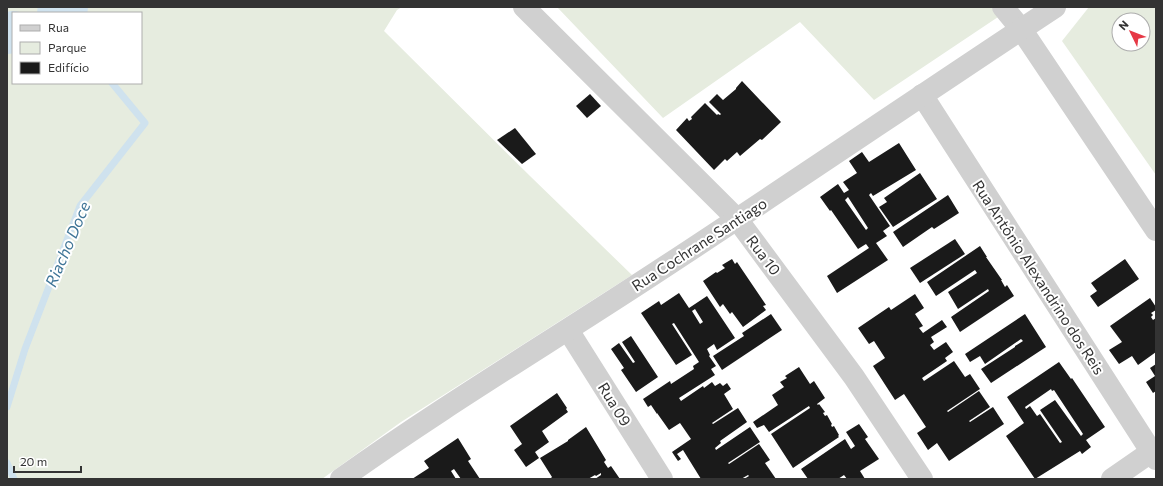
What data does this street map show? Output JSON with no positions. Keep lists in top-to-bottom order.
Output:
{
  "streets": {
    "street": [
      "Rua Cochrane Santiago",
      "Rua 10",
      "Rua Antônio Alexandrino dos Reis",
      "Rua 09"
    ]
  },
  "crossings": [
    ["Rua Cochrane Santiago", "Rua 10"],
    ["Rua Cochrane Santiago", "Rua Antônio Alexandrino dos Reis"],
    ["Rua Cochrane Santiago", "Rua 09"]
  ],
  "water": ["Riacho Doce"],
  "legend": ["Rua", "Parque", "Edifício"],
  "scale_bar": "20 m",
  "north": "top left"
}
